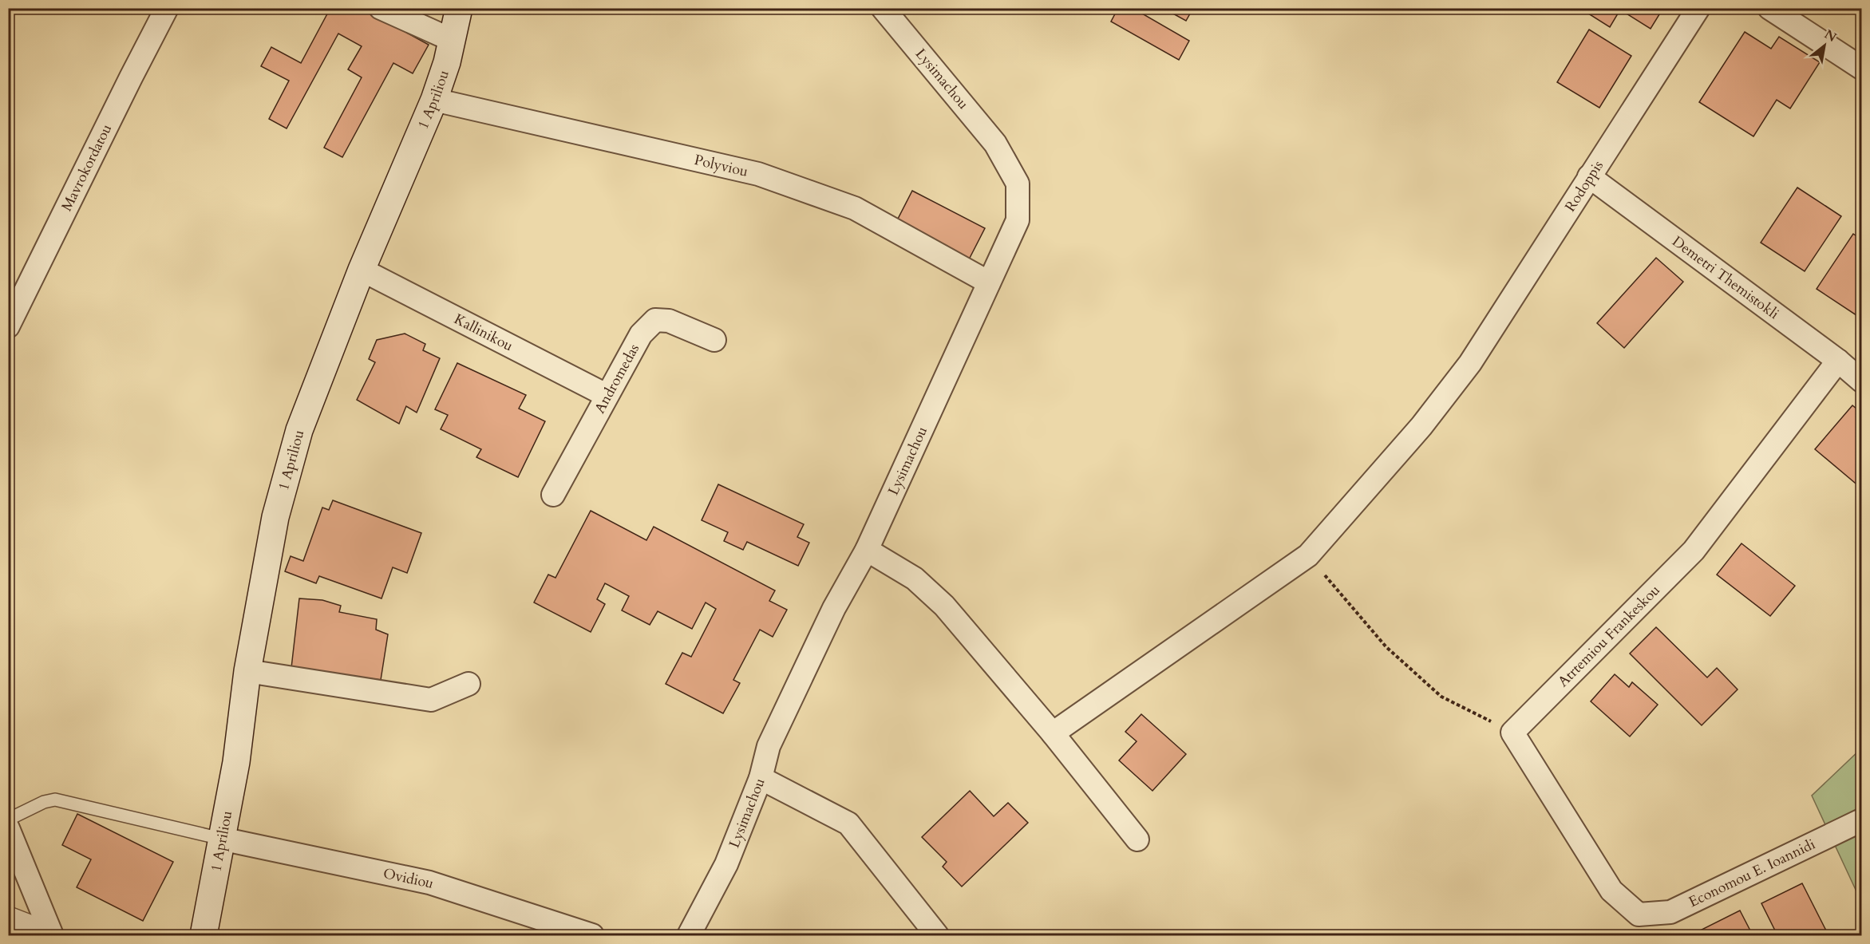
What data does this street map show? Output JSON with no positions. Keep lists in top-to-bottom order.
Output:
{
  "streets": {
    "main road": ["1 Apriliou"],
    "street": [
      "Lysimachou",
      "Polyviou",
      "Mavrokordatou",
      "Rodoppis",
      "Demetri Themistokli",
      "Kallinikou",
      "Andromedas",
      "Atrtemiou Frankeskou",
      "Economou E. Ioannidi",
      "Ovidiou"
    ]
  },
  "crossings": [
    ["Lysimachou", "Polyviou"],
    ["1 Apriliou", "Polyviou"],
    ["1 Apriliou", "Kallinikou"],
    ["1 Apriliou", "Ovidiou"],
    ["Rodoppis", "Demetri Themistokli"],
    ["Demetri Themistokli", "Atrtemiou Frankeskou"],
    ["Kallinikou", "Andromedas"],
    ["Atrtemiou Frankeskou", "Economou E. Ioannidi"]
  ],
  "north": "top right"
}
